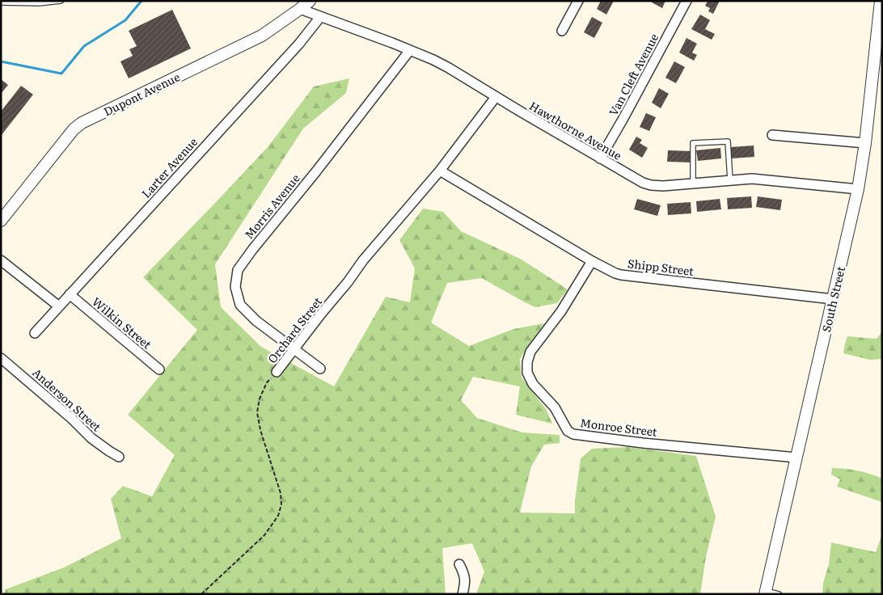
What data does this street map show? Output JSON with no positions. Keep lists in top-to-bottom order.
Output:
{
  "streets": {
    "street": [
      "Van Cleft Avenue",
      "Dupont Avenue",
      "Hawthorne Avenue",
      "Larter Avenue",
      "Morris Avenue",
      "Shipp Street",
      "South Street",
      "Wilkin Street",
      "Orchard Street",
      "Anderson Street",
      "Monroe Street"
    ]
  },
  "crossings": [
    ["Van Cleft Avenue", "Hawthorne Avenue"],
    ["Dupont Avenue", "Hawthorne Avenue"],
    ["Hawthorne Avenue", "Larter Avenue"],
    ["Hawthorne Avenue", "Morris Avenue"],
    ["Hawthorne Avenue", "South Street"],
    ["Hawthorne Avenue", "Orchard Street"],
    ["Larter Avenue", "Wilkin Street"],
    ["Morris Avenue", "Orchard Street"],
    ["Shipp Street", "South Street"],
    ["Shipp Street", "Orchard Street"],
    ["Shipp Street", "Monroe Street"],
    ["South Street", "Monroe Street"]
  ]
}
